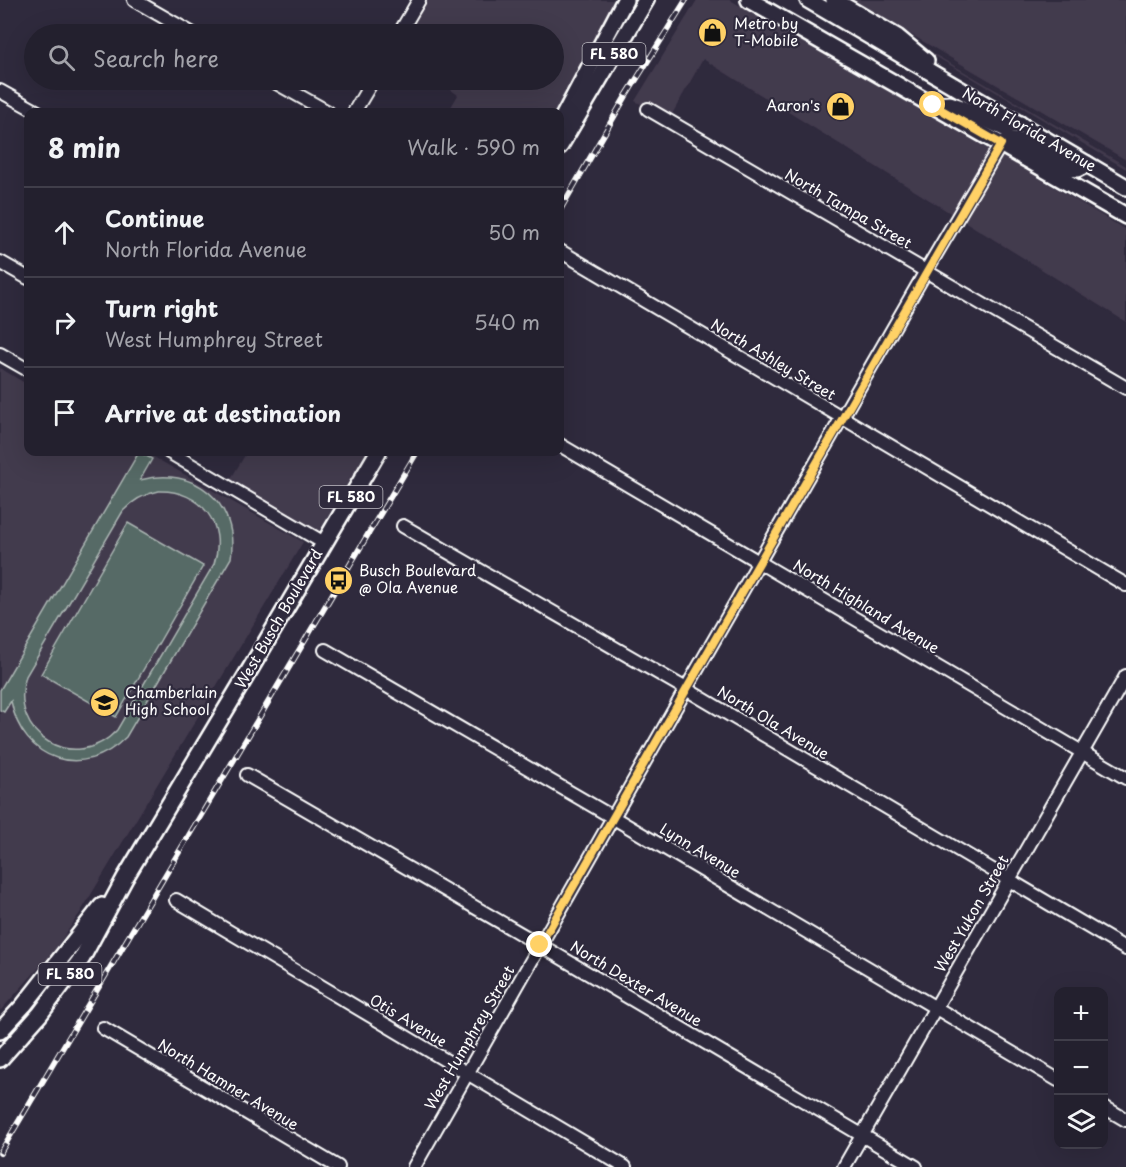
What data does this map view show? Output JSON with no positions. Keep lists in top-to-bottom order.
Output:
{
  "streets": {
    "main road": ["FL 580", "North Florida Avenue", "West Busch Boulevard"],
    "street": [
      "North Tampa Street",
      "North Ashley Street",
      "North Highland Avenue",
      "North Ola Avenue",
      "Lynn Avenue",
      "West Yukon Street",
      "North Dexter Avenue",
      "Otis Avenue",
      "West Humphrey Street",
      "North Hamner Avenue"
    ]
  },
  "crossings": [
    ["North Florida Avenue", "West Humphrey Street"],
    ["North Tampa Street", "West Humphrey Street"],
    ["North Ashley Street", "West Humphrey Street"],
    ["North Highland Avenue", "West Yukon Street"],
    ["North Highland Avenue", "West Humphrey Street"],
    ["North Ola Avenue", "West Yukon Street"],
    ["North Ola Avenue", "West Humphrey Street"],
    ["Lynn Avenue", "West Yukon Street"],
    ["Lynn Avenue", "West Humphrey Street"],
    ["West Yukon Street", "North Dexter Avenue"],
    ["North Dexter Avenue", "West Humphrey Street"],
    ["Otis Avenue", "West Humphrey Street"]
  ],
  "places": {
    "shop": ["Metro by T-Mobile", "Aaron's"],
    "bus stop": ["Busch Boulevard @ Ola Avenue"],
    "school or university": ["Chamberlain High School"]
  },
  "page": {
    "search": "Search here",
    "heading": ["8 min", "Walk · 590 m"],
    "list": [
      ["Continue", "North Florida Avenue", "50 m"],
      ["Turn right", "West Humphrey Street", "540 m"],
      "Arrive at destination"
    ],
    "map_buttons": ["+", "−"]
  }
}
